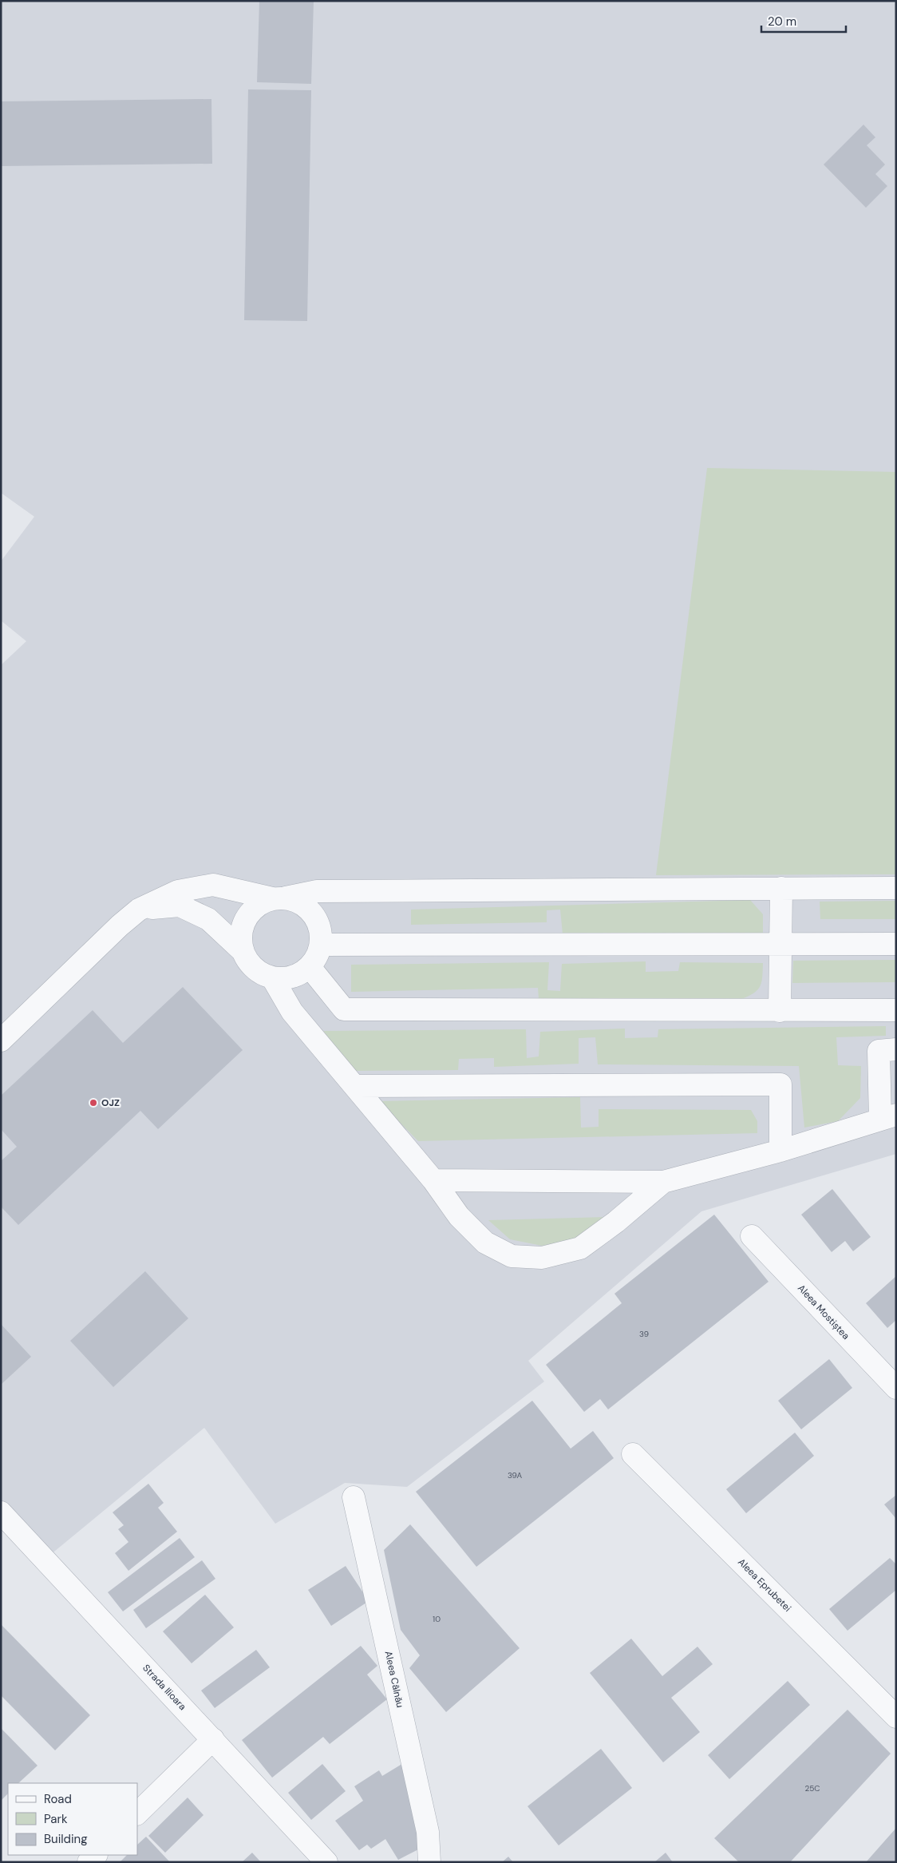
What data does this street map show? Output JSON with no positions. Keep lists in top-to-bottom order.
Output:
{
  "streets": {
    "street": [
      "Aleea Mostiștea",
      "Aleea Eprubetei",
      "Aleea Câlnău",
      "Strada Ilioara"
    ]
  },
  "places": ["OJZ"],
  "house_numbers": [
    "39",
    "39A",
    "10",
    "25C"
  ],
  "legend": ["Road", "Park", "Building"],
  "scale_bar": "20 m"
}
